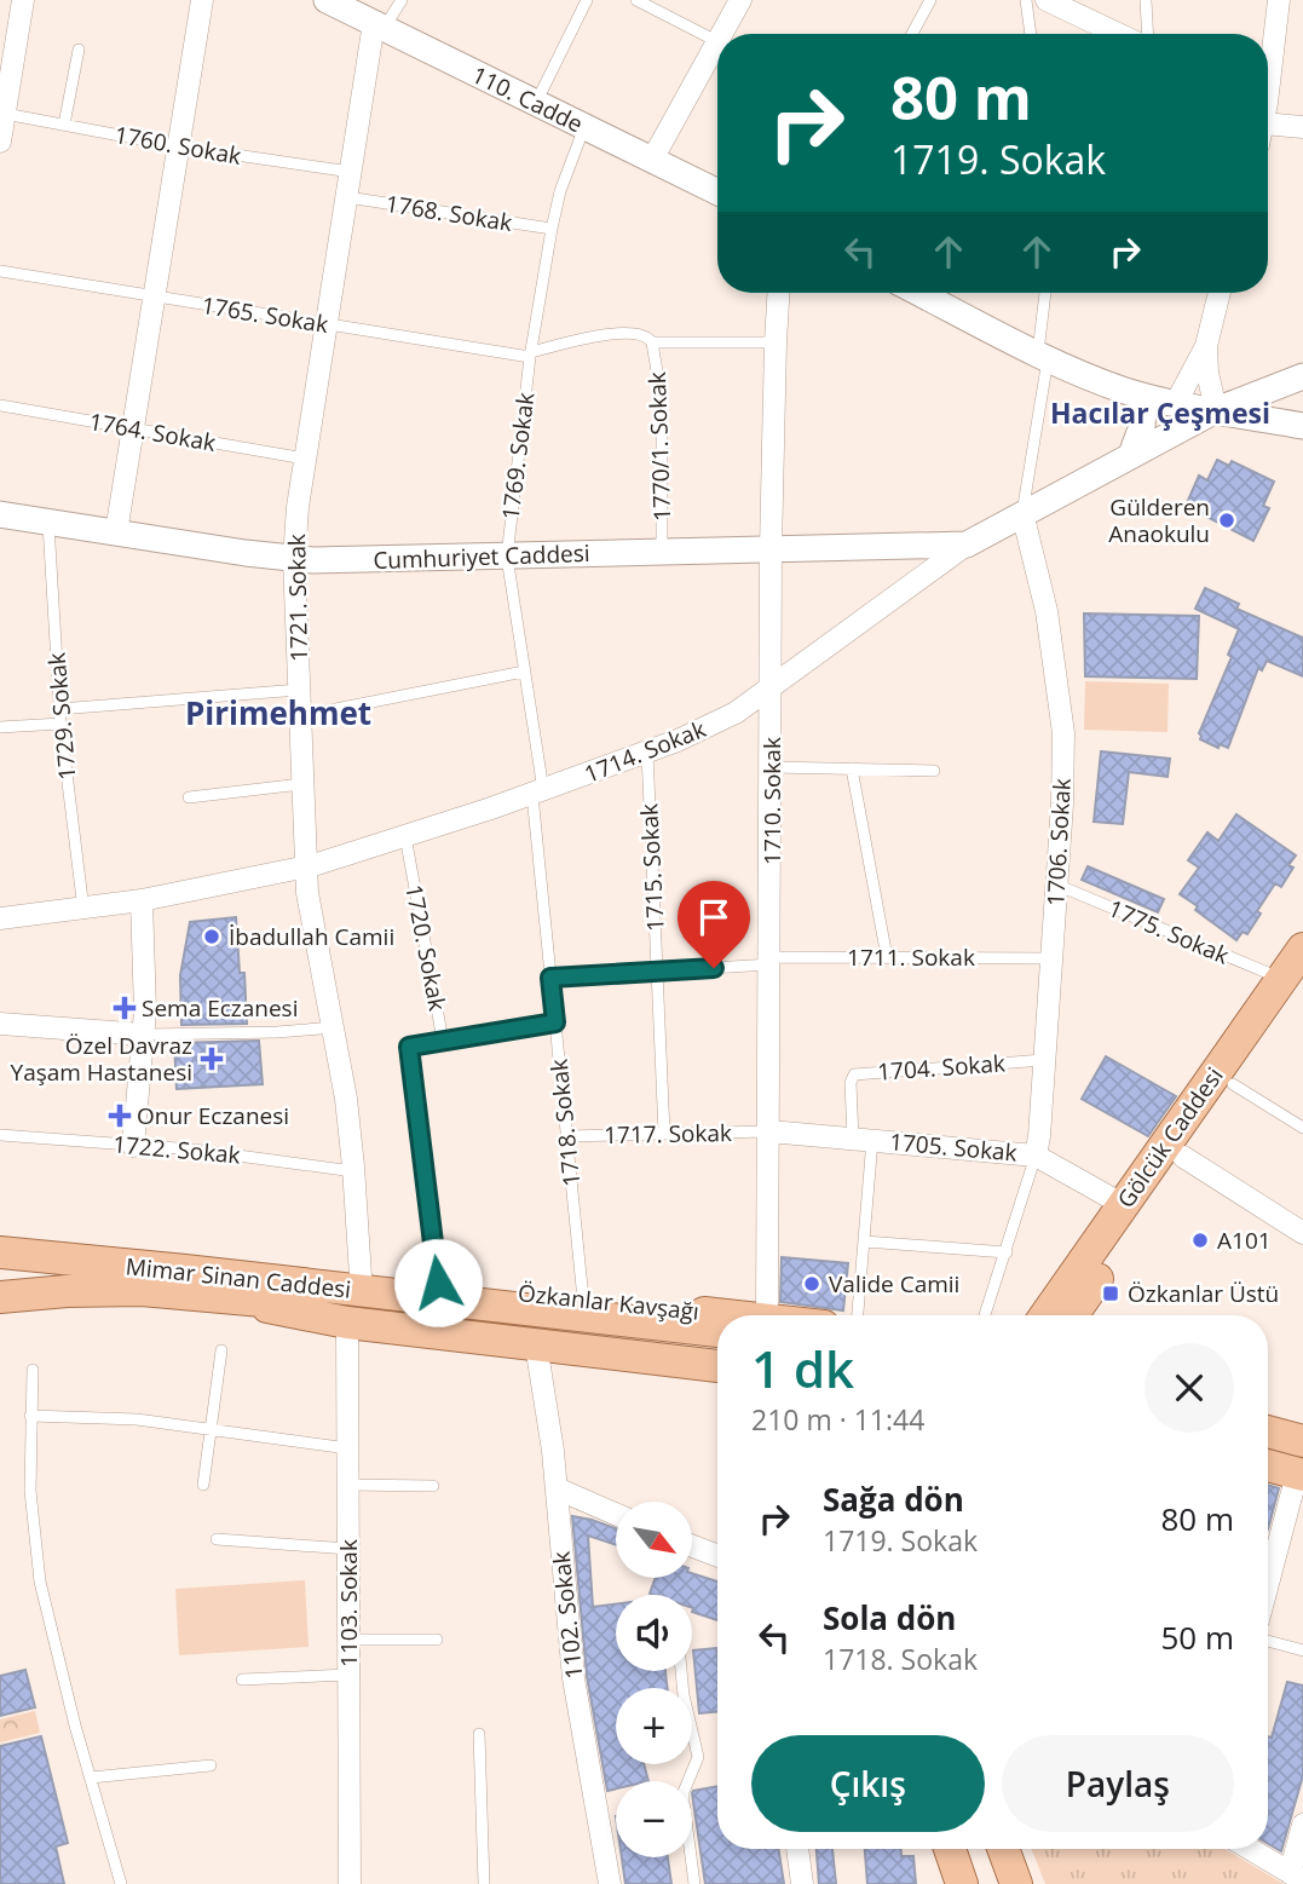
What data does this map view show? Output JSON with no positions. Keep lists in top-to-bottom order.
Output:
{
  "streets": {
    "main road": ["Gölcük Caddesi", "Mimar Sinan Caddesi", "Özkanlar Kavşağı"],
    "street": [
      "110. Cadde",
      "Cumhuriyet Caddesi",
      "1721. Sokak",
      "1714. Sokak",
      "1710. Sokak",
      "1706. Sokak",
      "1705. Sokak",
      "1103. Sokak",
      "1102. Sokak"
    ],
    "lane": [
      "1760. Sokak",
      "1768. Sokak",
      "1765. Sokak",
      "1764. Sokak",
      "1770/1. Sokak",
      "1769. Sokak",
      "1729. Sokak",
      "1715. Sokak",
      "1775. Sokak",
      "1720. Sokak",
      "1711. Sokak",
      "1704. Sokak",
      "1718. Sokak",
      "1717. Sokak",
      "1722. Sokak"
    ]
  },
  "crossings": [
    ["110. Cadde", "1769. Sokak"],
    ["110. Cadde", "1721. Sokak"],
    ["1760. Sokak", "1721. Sokak"],
    ["1768. Sokak", "1769. Sokak"],
    ["1768. Sokak", "1721. Sokak"],
    ["1765. Sokak", "1769. Sokak"],
    ["1765. Sokak", "1721. Sokak"],
    ["1764. Sokak", "1721. Sokak"],
    ["1770/1. Sokak", "Cumhuriyet Caddesi"],
    ["1769. Sokak", "Cumhuriyet Caddesi"],
    ["1769. Sokak", "1714. Sokak"],
    ["1769. Sokak", "1718. Sokak"],
    ["Cumhuriyet Caddesi", "1721. Sokak"],
    ["Cumhuriyet Caddesi", "1729. Sokak"],
    ["Cumhuriyet Caddesi", "1714. Sokak"],
    ["Cumhuriyet Caddesi", "1710. Sokak"],
    ["1721. Sokak", "1714. Sokak"],
    ["1721. Sokak", "1722. Sokak"],
    ["1721. Sokak", "Özkanlar Kavşağı"],
    ["1729. Sokak", "1714. Sokak"],
    ["1714. Sokak", "1710. Sokak"],
    ["1714. Sokak", "1706. Sokak"],
    ["1714. Sokak", "1715. Sokak"],
    ["1714. Sokak", "1720. Sokak"],
    ["1714. Sokak", "1718. Sokak"],
    ["1710. Sokak", "1711. Sokak"],
    ["1710. Sokak", "1717. Sokak"],
    ["1710. Sokak", "1705. Sokak"],
    ["1706. Sokak", "1775. Sokak"],
    ["1706. Sokak", "1711. Sokak"],
    ["1706. Sokak", "1704. Sokak"],
    ["1706. Sokak", "1705. Sokak"],
    ["1715. Sokak", "1711. Sokak"],
    ["1715. Sokak", "1717. Sokak"],
    ["1775. Sokak", "Gölcük Caddesi"],
    ["1720. Sokak", "Özkanlar Kavşağı"],
    ["1711. Sokak", "1718. Sokak"],
    ["1704. Sokak", "1705. Sokak"],
    ["1718. Sokak", "1717. Sokak"],
    ["1718. Sokak", "Özkanlar Kavşağı"],
    ["1717. Sokak", "1705. Sokak"],
    ["Gölcük Caddesi", "1705. Sokak"],
    ["Mimar Sinan Caddesi", "Özkanlar Kavşağı"]
  ],
  "districts": ["Hacılar Çeşmesi", "Pirimehmet"],
  "places": {
    "other": [
      "Gülderen Anaokulu",
      "İbadullah Camii",
      "A101",
      "Valide Camii"
    ],
    "health": ["Sema Eczanesi", "Özel Davraz Yaşam Hastanesi", "Onur Eczanesi"],
    "transit": ["Özkanlar Üstü"]
  },
  "north": "bottom right",
  "page": {
    "turn": ["80 m", "1719. Sokak"],
    "heading": ["1 dk", "210 m · 11:44"],
    "list": [
      {
        "name": "Sağa dön",
        "note": "1719. Sokak",
        "value": "80 m"
      },
      {
        "name": "Sola dön",
        "note": "1718. Sokak",
        "value": "50 m"
      }
    ],
    "map_buttons": ["+", "−"],
    "buttons": ["Çıkış", "Paylaş"]
  }
}
